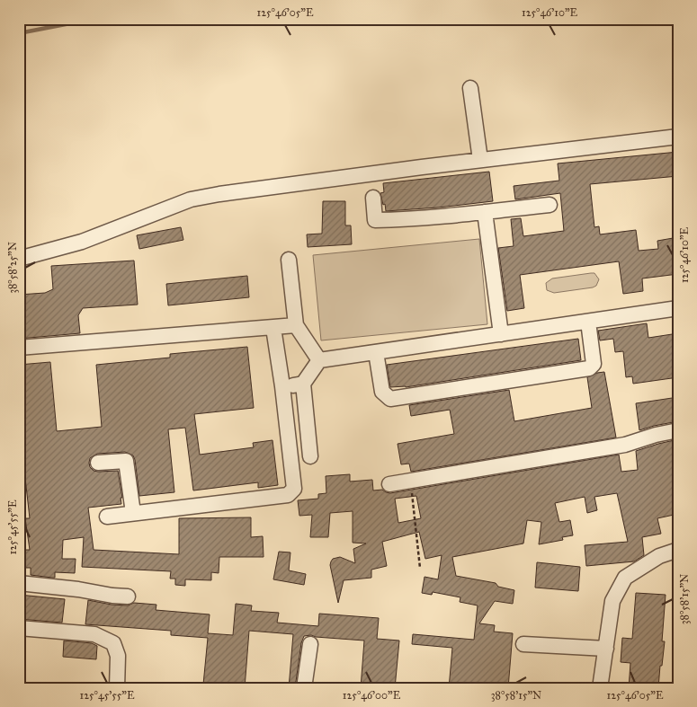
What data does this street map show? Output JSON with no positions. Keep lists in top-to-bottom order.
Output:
{
  "coordinates": [
    "125°46'05\"E",
    "125°46'10\"E",
    "38°58'25\"N",
    "125°45'55\"E",
    "38°58'15\"N",
    "125°46'00\"E"
  ]
}
